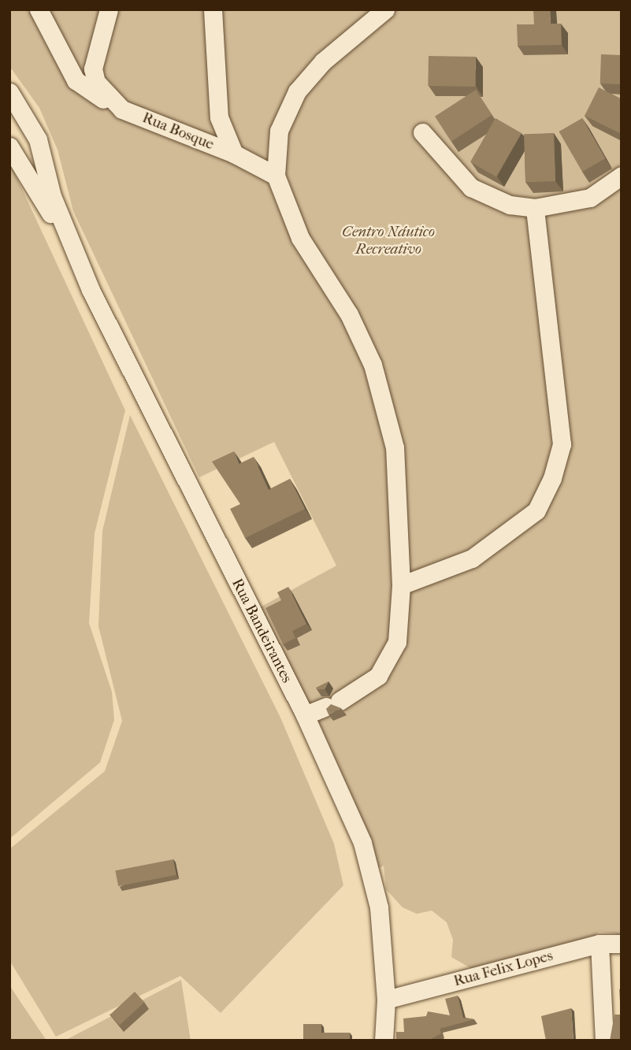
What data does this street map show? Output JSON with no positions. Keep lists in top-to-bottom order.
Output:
{
  "streets": {
    "street": ["Rua Bosque", "Rua Bandeirantes", "Rua Felix Lopes"]
  },
  "crossings": [
    ["Rua Bandeirantes", "Rua Felix Lopes"]
  ],
  "parks": ["Centro Náutico Recreativo"]
}
